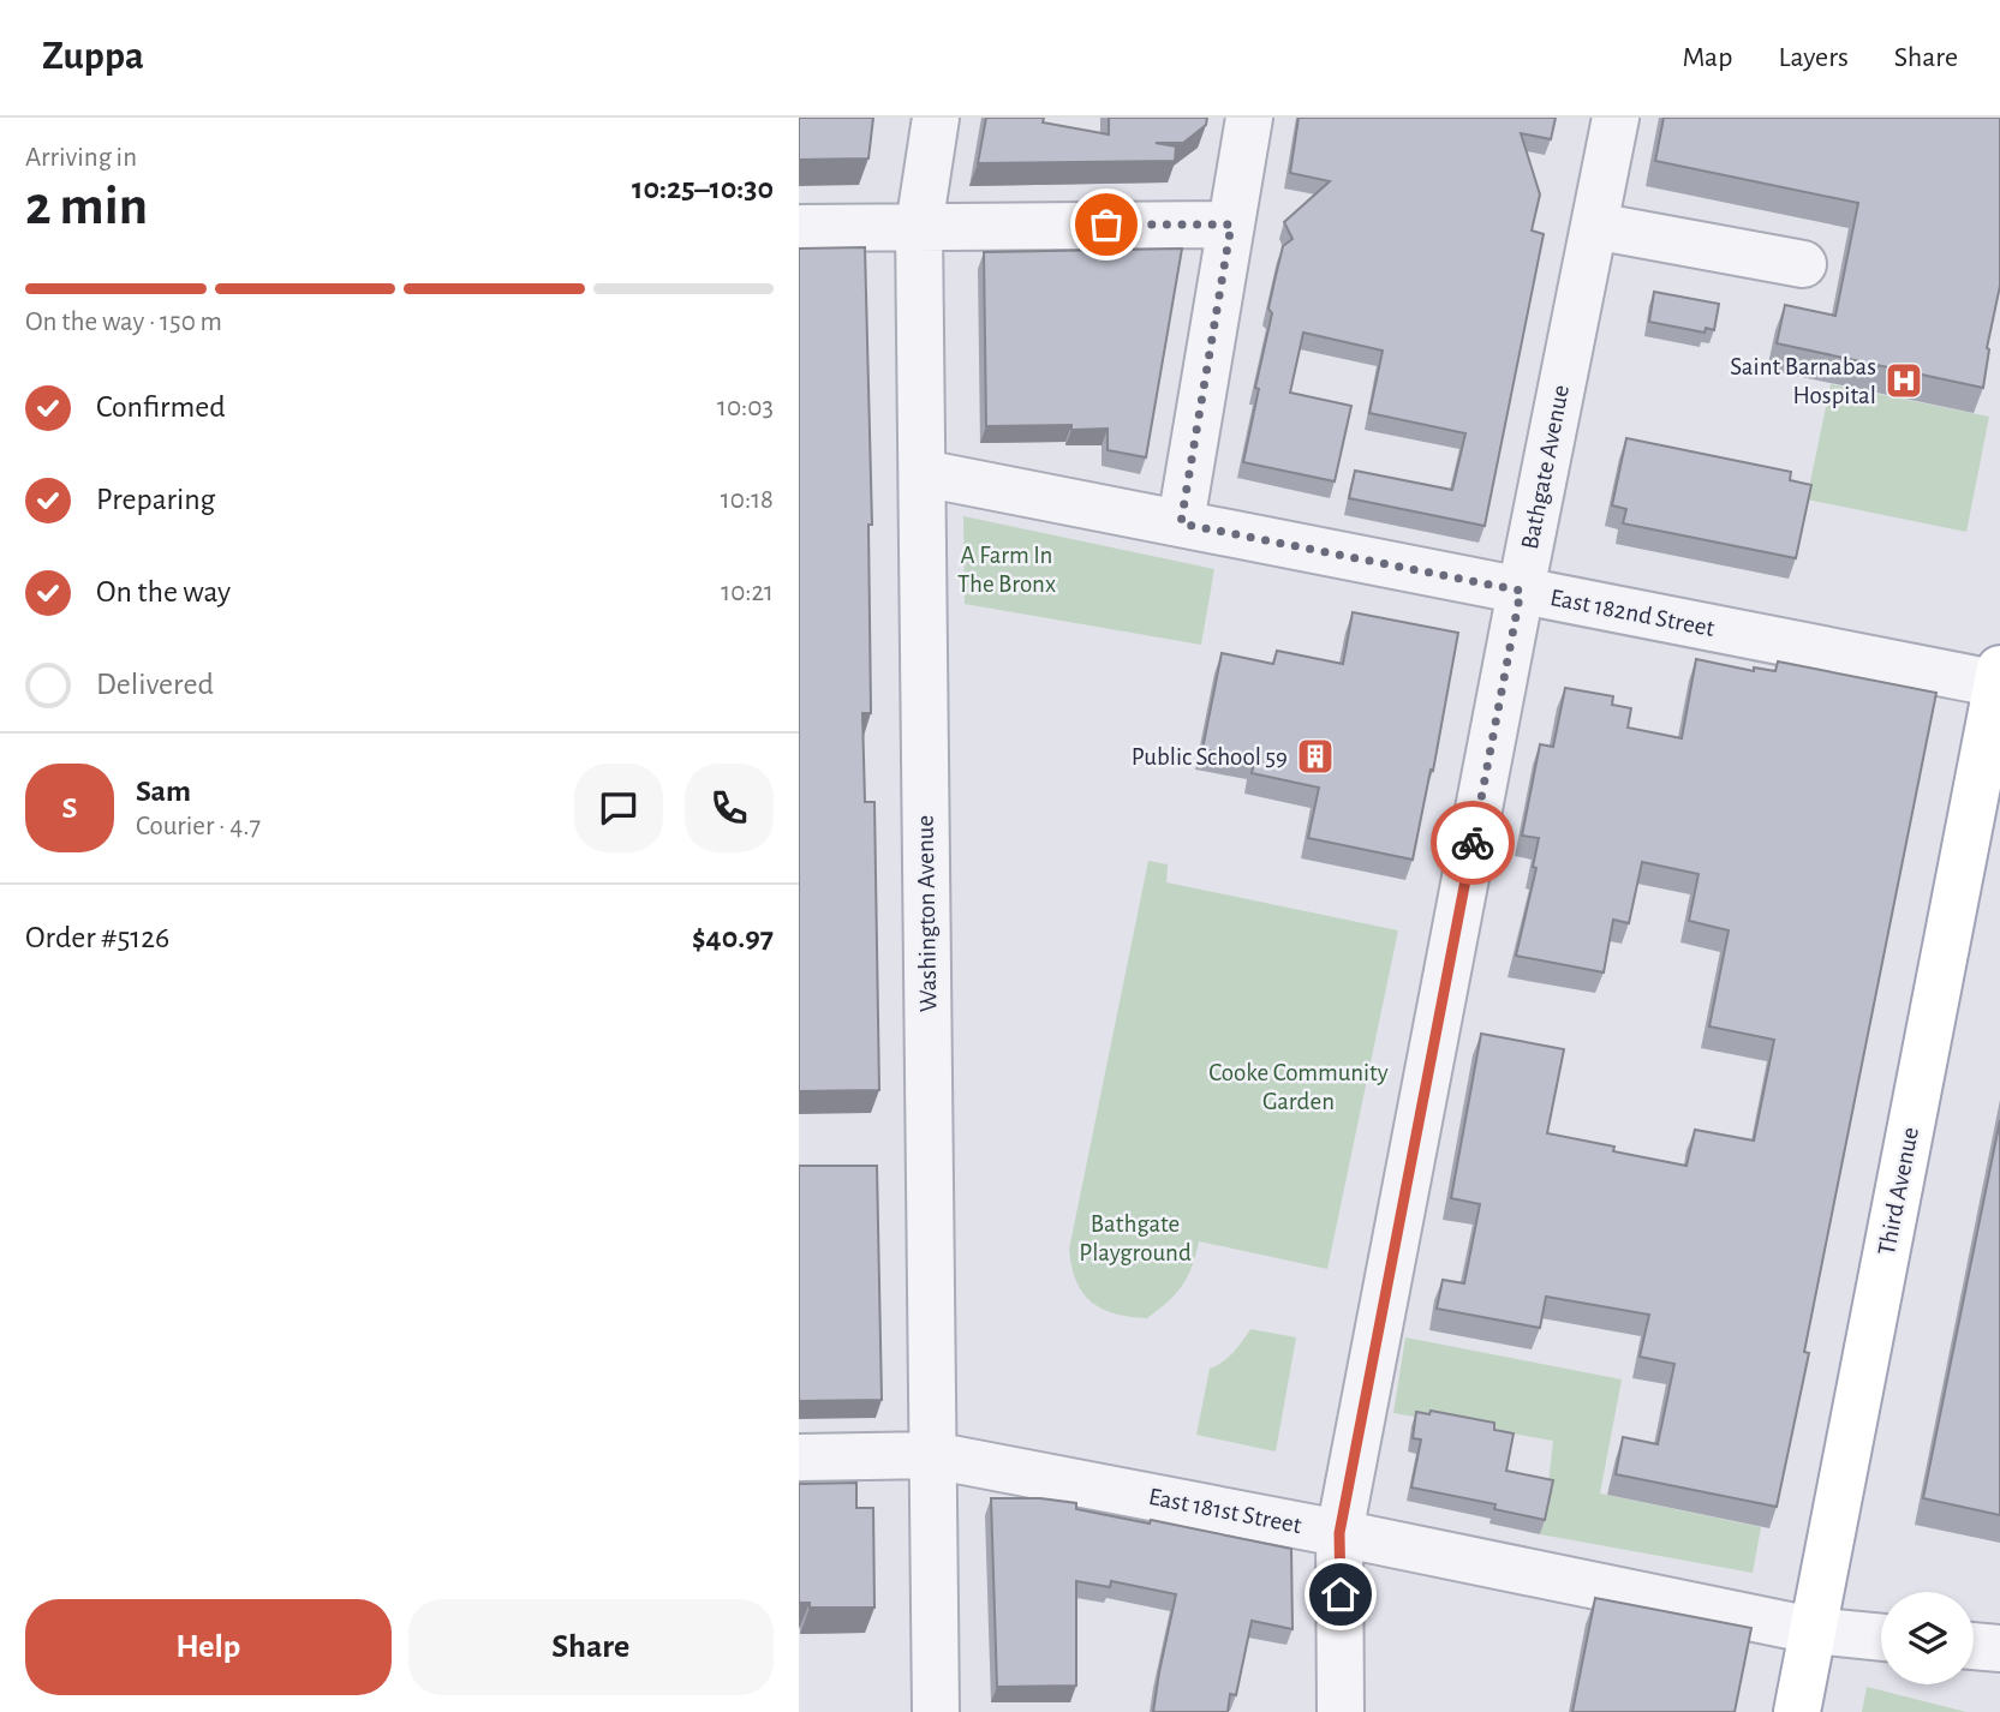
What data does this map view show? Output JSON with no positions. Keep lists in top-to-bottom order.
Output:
{
  "streets": {
    "main road": ["Third Avenue"],
    "street": [
      "Bathgate Avenue",
      "East 182nd Street",
      "Washington Avenue",
      "East 181st Street"
    ]
  },
  "crossings": [
    ["Bathgate Avenue", "East 182nd Street"],
    ["Bathgate Avenue", "East 181st Street"],
    ["East 182nd Street", "Washington Avenue"],
    ["East 182nd Street", "Third Avenue"],
    ["Washington Avenue", "East 181st Street"],
    ["Third Avenue", "East 181st Street"]
  ],
  "parks": ["A Farm In The Bronx", "Cooke Community Garden", "Bathgate Playground"],
  "places": {
    "hospital": ["Saint Barnabas Hospital"],
    "building": ["Public School 59"]
  },
  "page": {
    "header": "Zuppa",
    "nav": ["Map", "Layers", "Share"],
    "heading": ["2 min", "Arriving in", "10:25–10:30"],
    "panel": [
      "Sam",
      "Courier · 4.7",
      "Order #5126",
      "$40.97"
    ],
    "bar": "On the way · 150 m",
    "list": [
      ["Confirmed", "10:03"],
      ["Preparing", "10:18"],
      ["On the way", "10:21"],
      "Delivered"
    ],
    "round": "S",
    "buttons": ["Help", "Share"]
  }
}
